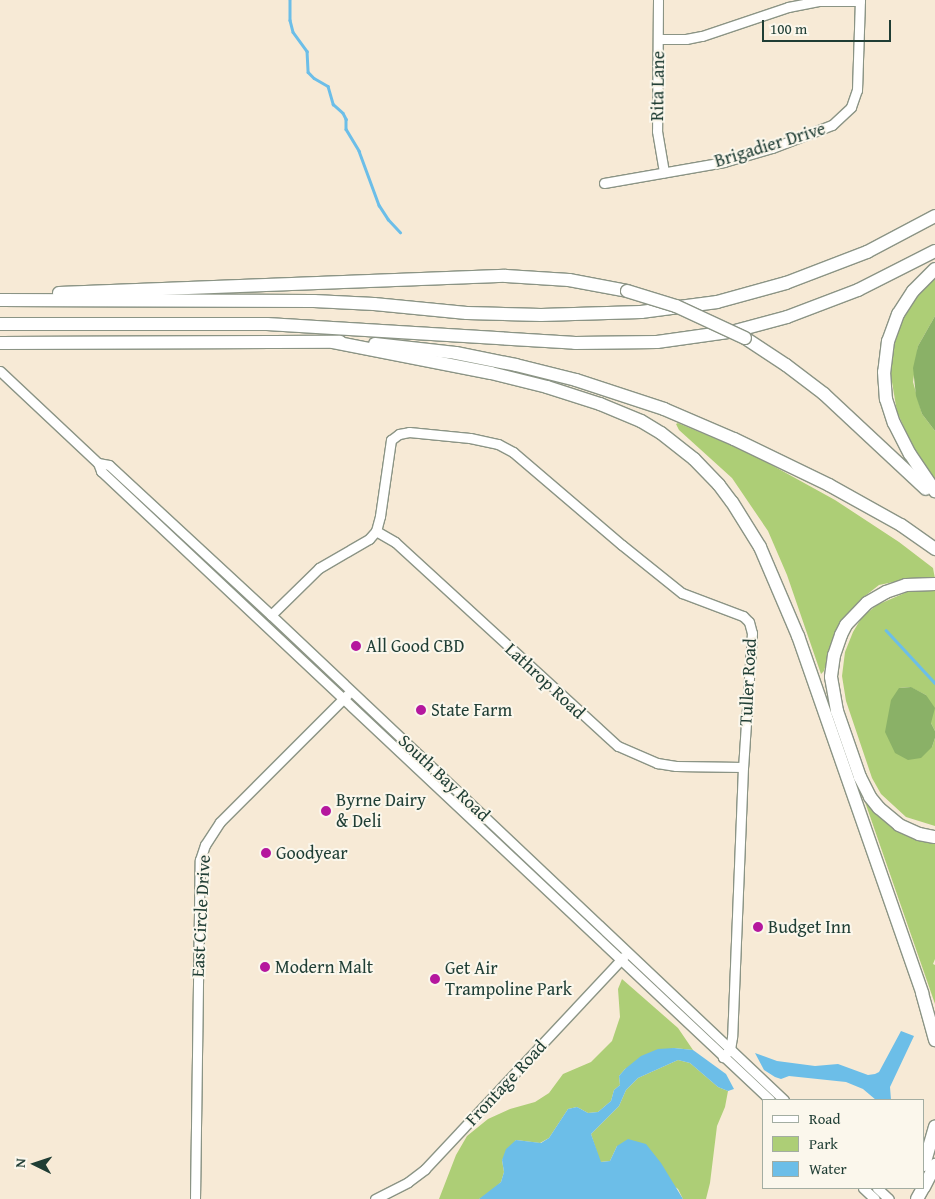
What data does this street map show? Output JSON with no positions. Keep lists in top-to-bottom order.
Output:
{
  "streets": {
    "street": [
      "Rita Lane",
      "Brigadier Drive",
      "Lathrop Road",
      "Tuller Road",
      "South Bay Road",
      "East Circle Drive",
      "Frontage Road"
    ]
  },
  "crossings": [
    ["Rita Lane", "Brigadier Drive"],
    ["Lathrop Road", "Tuller Road"],
    ["Tuller Road", "South Bay Road"],
    ["South Bay Road", "East Circle Drive"],
    ["South Bay Road", "Frontage Road"]
  ],
  "places": [
    "All Good CBD",
    "State Farm",
    "Byrne Dairy & Deli",
    "Goodyear",
    "Budget Inn",
    "Modern Malt",
    "Get Air Trampoline Park"
  ],
  "legend": ["Road", "Park", "Water"],
  "scale_bar": "100 m",
  "north": "left"
}
